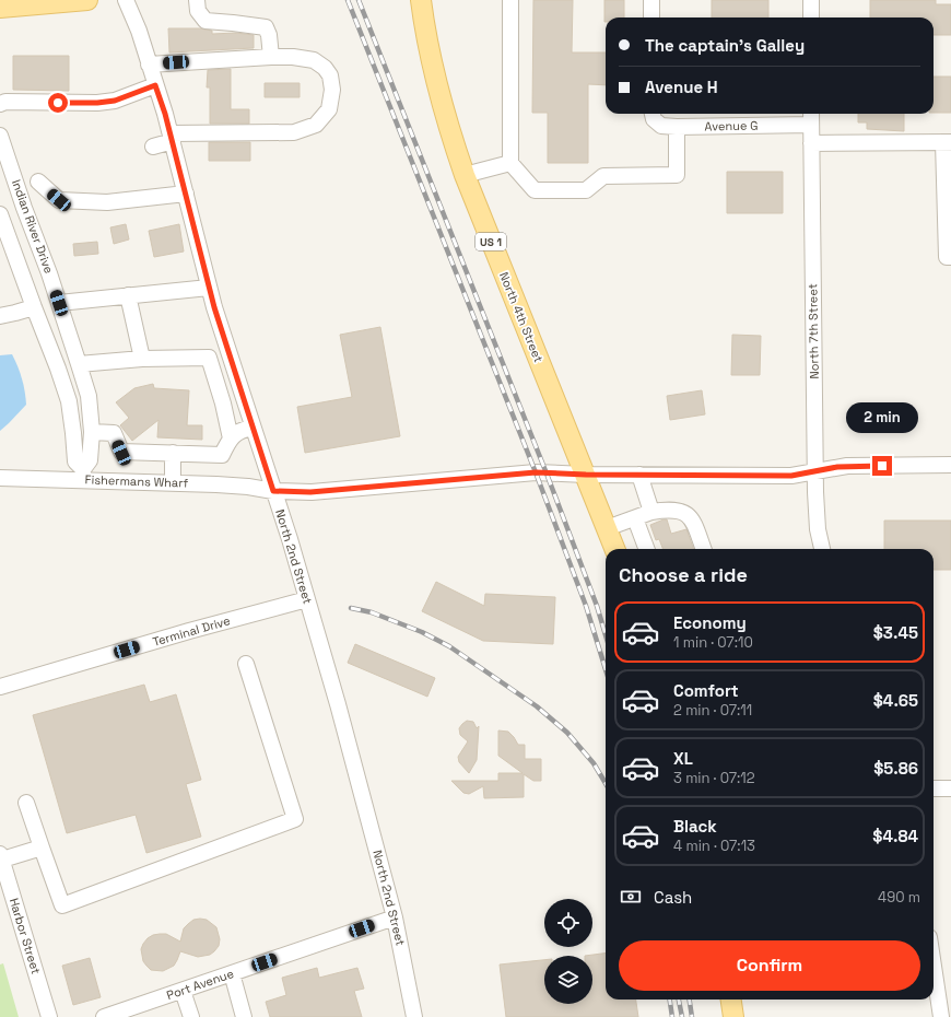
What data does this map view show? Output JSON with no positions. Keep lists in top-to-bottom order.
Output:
{
  "streets": {
    "main road": ["US 1", "North 4th Street"],
    "street": [
      "Avenue G",
      "Indian River Drive",
      "North 7th Street",
      "Fishermans Wharf",
      "North 2nd Street",
      "Terminal Drive",
      "Harbor Street",
      "Port Avenue"
    ]
  },
  "crossings": [
    ["Avenue G", "North 7th Street"],
    ["Indian River Drive", "Fishermans Wharf"],
    ["North 4th Street", "Fishermans Wharf"],
    ["North 7th Street", "Fishermans Wharf"],
    ["Fishermans Wharf", "North 2nd Street"],
    ["North 2nd Street", "Terminal Drive"],
    ["North 2nd Street", "Port Avenue"]
  ],
  "page": {
    "banner": ["The captain's Galley", "Avenue H"],
    "bubble": "2 min",
    "heading": "Choose a ride",
    "list": [
      {
        "name": "Economy",
        "note": "1 min · 07:10",
        "value": "$3.45"
      },
      {
        "name": "Comfort",
        "note": "2 min · 07:11",
        "value": "$4.65"
      },
      {
        "name": "XL",
        "note": "3 min · 07:12",
        "value": "$5.86"
      },
      {
        "name": "Black",
        "note": "4 min · 07:13",
        "value": "$4.84"
      }
    ],
    "pay": ["Cash", "490 m"],
    "buttons": "Confirm"
  }
}
